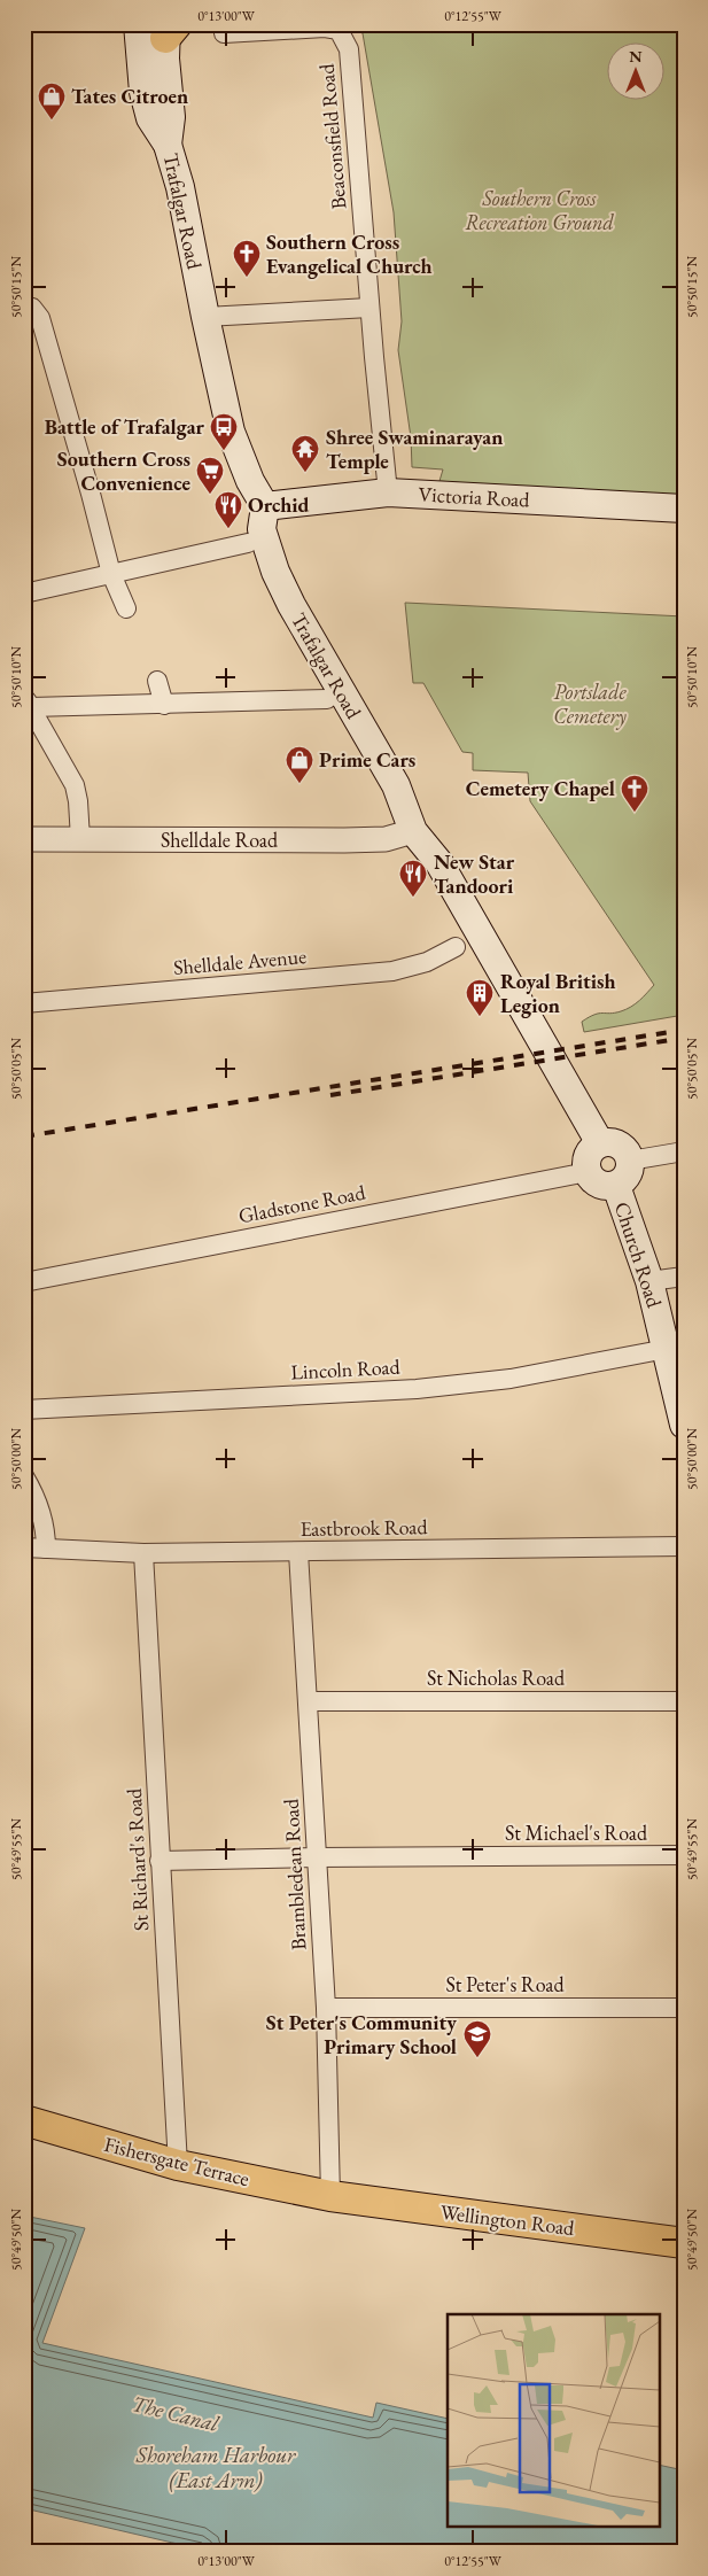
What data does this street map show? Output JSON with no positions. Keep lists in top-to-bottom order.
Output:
{
  "streets": {
    "main road": [
      "Trafalgar Road",
      "Victoria Road",
      "Church Road",
      "Fishersgate Terrace",
      "Wellington Road"
    ],
    "street": [
      "Beaconsfield Road",
      "Shelldale Road",
      "Shelldale Avenue",
      "Gladstone Road",
      "Lincoln Road",
      "Eastbrook Road",
      "St Nicholas Road",
      "St Michael's Road",
      "St Richard's Road",
      "Brambledean Road",
      "St Peter's Road"
    ]
  },
  "crossings": [
    ["Beaconsfield Road", "Victoria Road"],
    ["Trafalgar Road", "Victoria Road"],
    ["Trafalgar Road", "Shelldale Road"],
    ["Trafalgar Road", "Gladstone Road"],
    ["Trafalgar Road", "Church Road"],
    ["Gladstone Road", "Church Road"],
    ["Church Road", "Lincoln Road"],
    ["Eastbrook Road", "St Richard's Road"],
    ["Eastbrook Road", "Brambledean Road"],
    ["St Nicholas Road", "Brambledean Road"],
    ["St Michael's Road", "St Richard's Road"],
    ["St Michael's Road", "Brambledean Road"],
    ["St Richard's Road", "Fishersgate Terrace"],
    ["Brambledean Road", "St Peter's Road"],
    ["Brambledean Road", "Fishersgate Terrace"],
    ["Brambledean Road", "Wellington Road"],
    ["Fishersgate Terrace", "Wellington Road"]
  ],
  "water": ["The Canal", "Shoreham Harbour (East Arm)"],
  "parks": ["Southern Cross Recreation Ground", "Portslade Cemetery"],
  "places": {
    "shop": ["Tates Citroen", "Prime Cars"],
    "church": ["Southern Cross Evangelical Church", "Cemetery Chapel"],
    "bus stop": ["Battle of Trafalgar"],
    "temple": ["Shree Swaminarayan Temple"],
    "supermarket": ["Southern Cross Convenience"],
    "restaurant": ["Orchid", "New Star Tandoori"],
    "building": ["Royal British Legion"],
    "school or university": ["St Peter's Community Primary School"]
  },
  "north": "top",
  "coordinates": [
    "0°13'00\"W",
    "0°12'55\"W",
    "50°50'15\"N",
    "50°50'10\"N",
    "50°50'05\"N",
    "50°50'00\"N",
    "50°49'55\"N",
    "50°49'50\"N"
  ]
}
